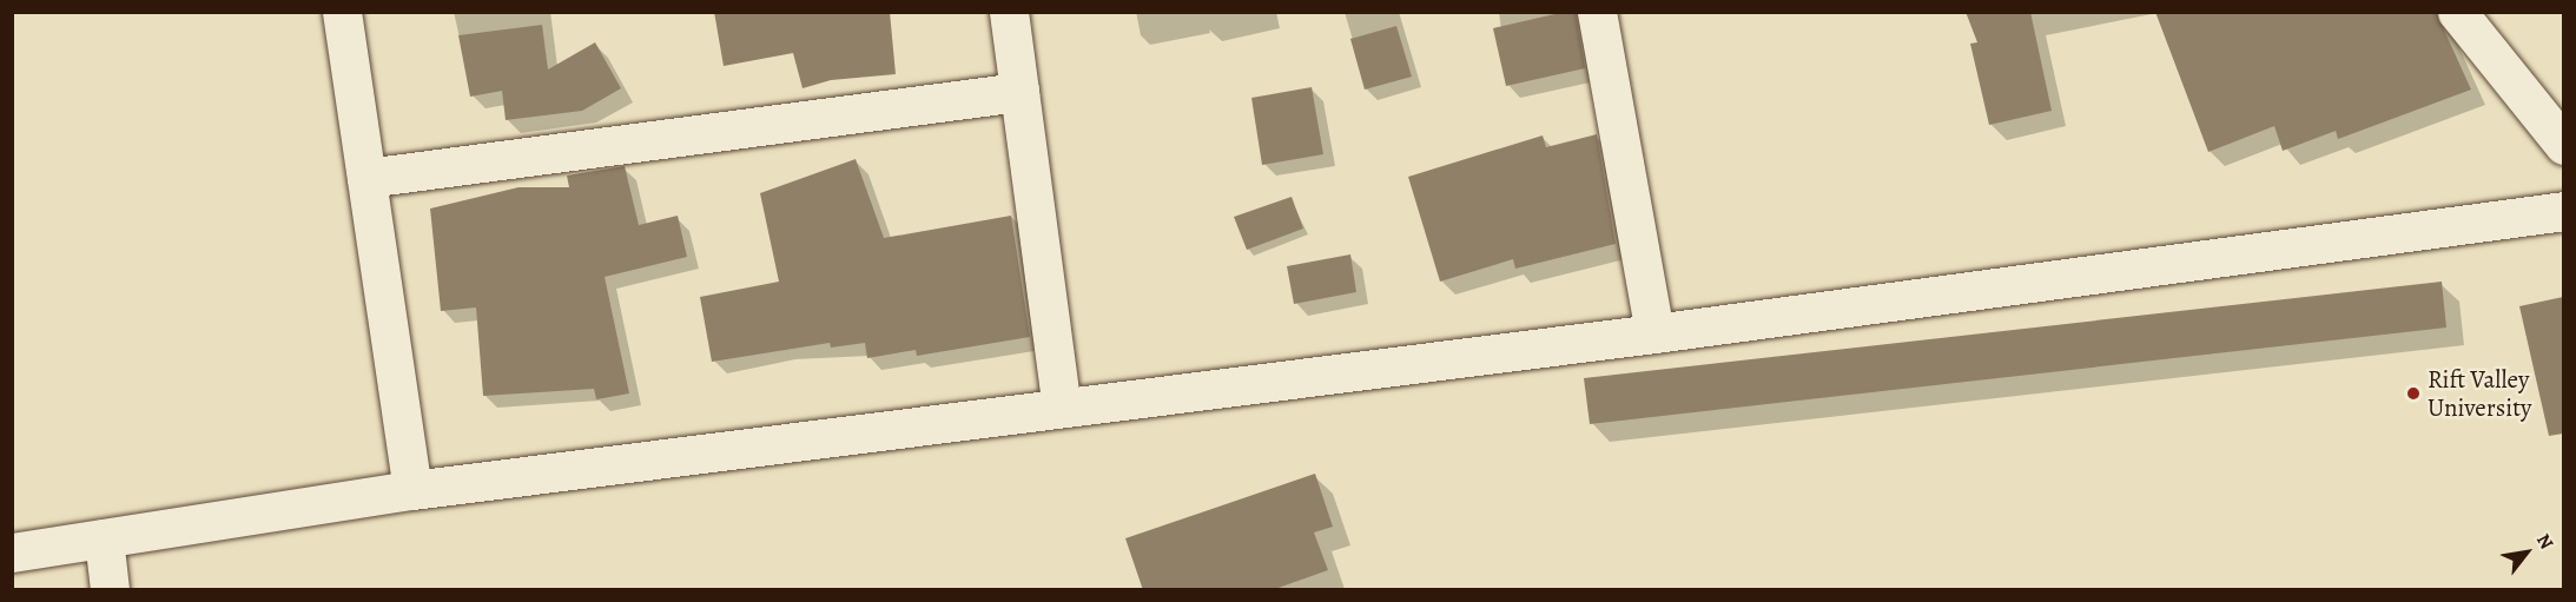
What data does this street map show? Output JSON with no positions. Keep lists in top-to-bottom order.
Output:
{
  "places": ["Rift Valley University"],
  "north": "top right"
}
